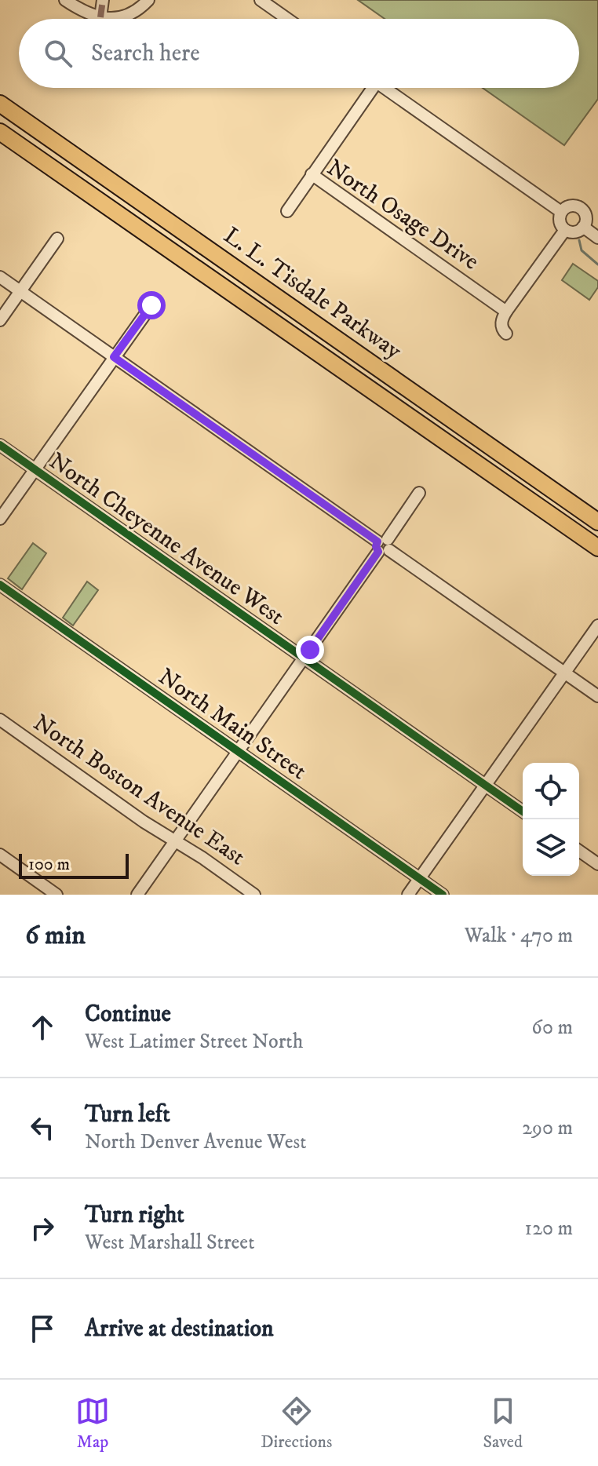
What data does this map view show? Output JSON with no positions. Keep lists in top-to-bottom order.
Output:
{
  "streets": {
    "highway": ["L. L. Tisdale Parkway"],
    "street": [
      "North Osage Drive",
      "North Cheyenne Avenue West",
      "North Main Street",
      "North Boston Avenue East"
    ]
  },
  "scale_bar": "100 m",
  "page": {
    "search": "Search here",
    "scale": "100 m",
    "heading": ["6 min", "Walk · 470 m"],
    "list": [
      ["Continue", "West Latimer Street North", "60 m"],
      ["Turn left", "North Denver Avenue West", "290 m"],
      ["Turn right", "West Marshall Street", "120 m"],
      "Arrive at destination"
    ],
    "nav": ["Map", "Directions", "Saved"]
  }
}
